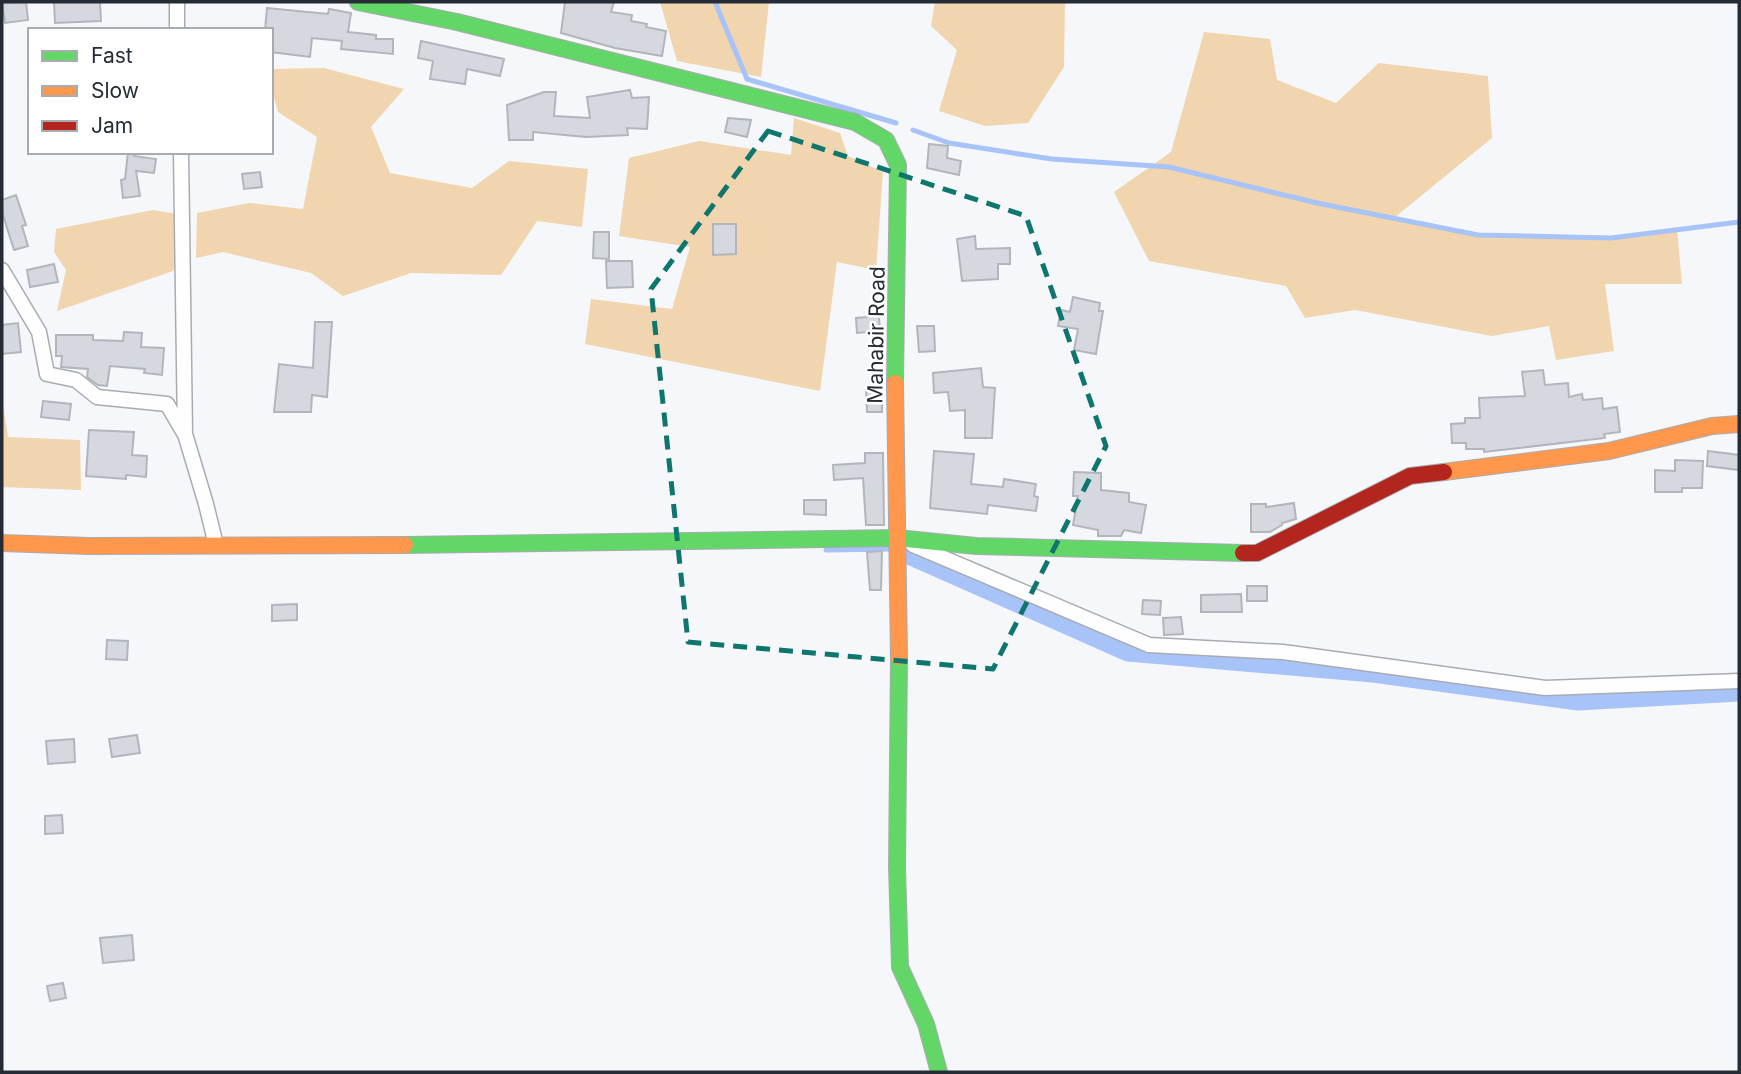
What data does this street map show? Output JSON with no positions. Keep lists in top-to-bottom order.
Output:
{
  "streets": {
    "street": ["Mahabir Road"]
  },
  "legend": ["Fast", "Slow", "Jam"]
}
